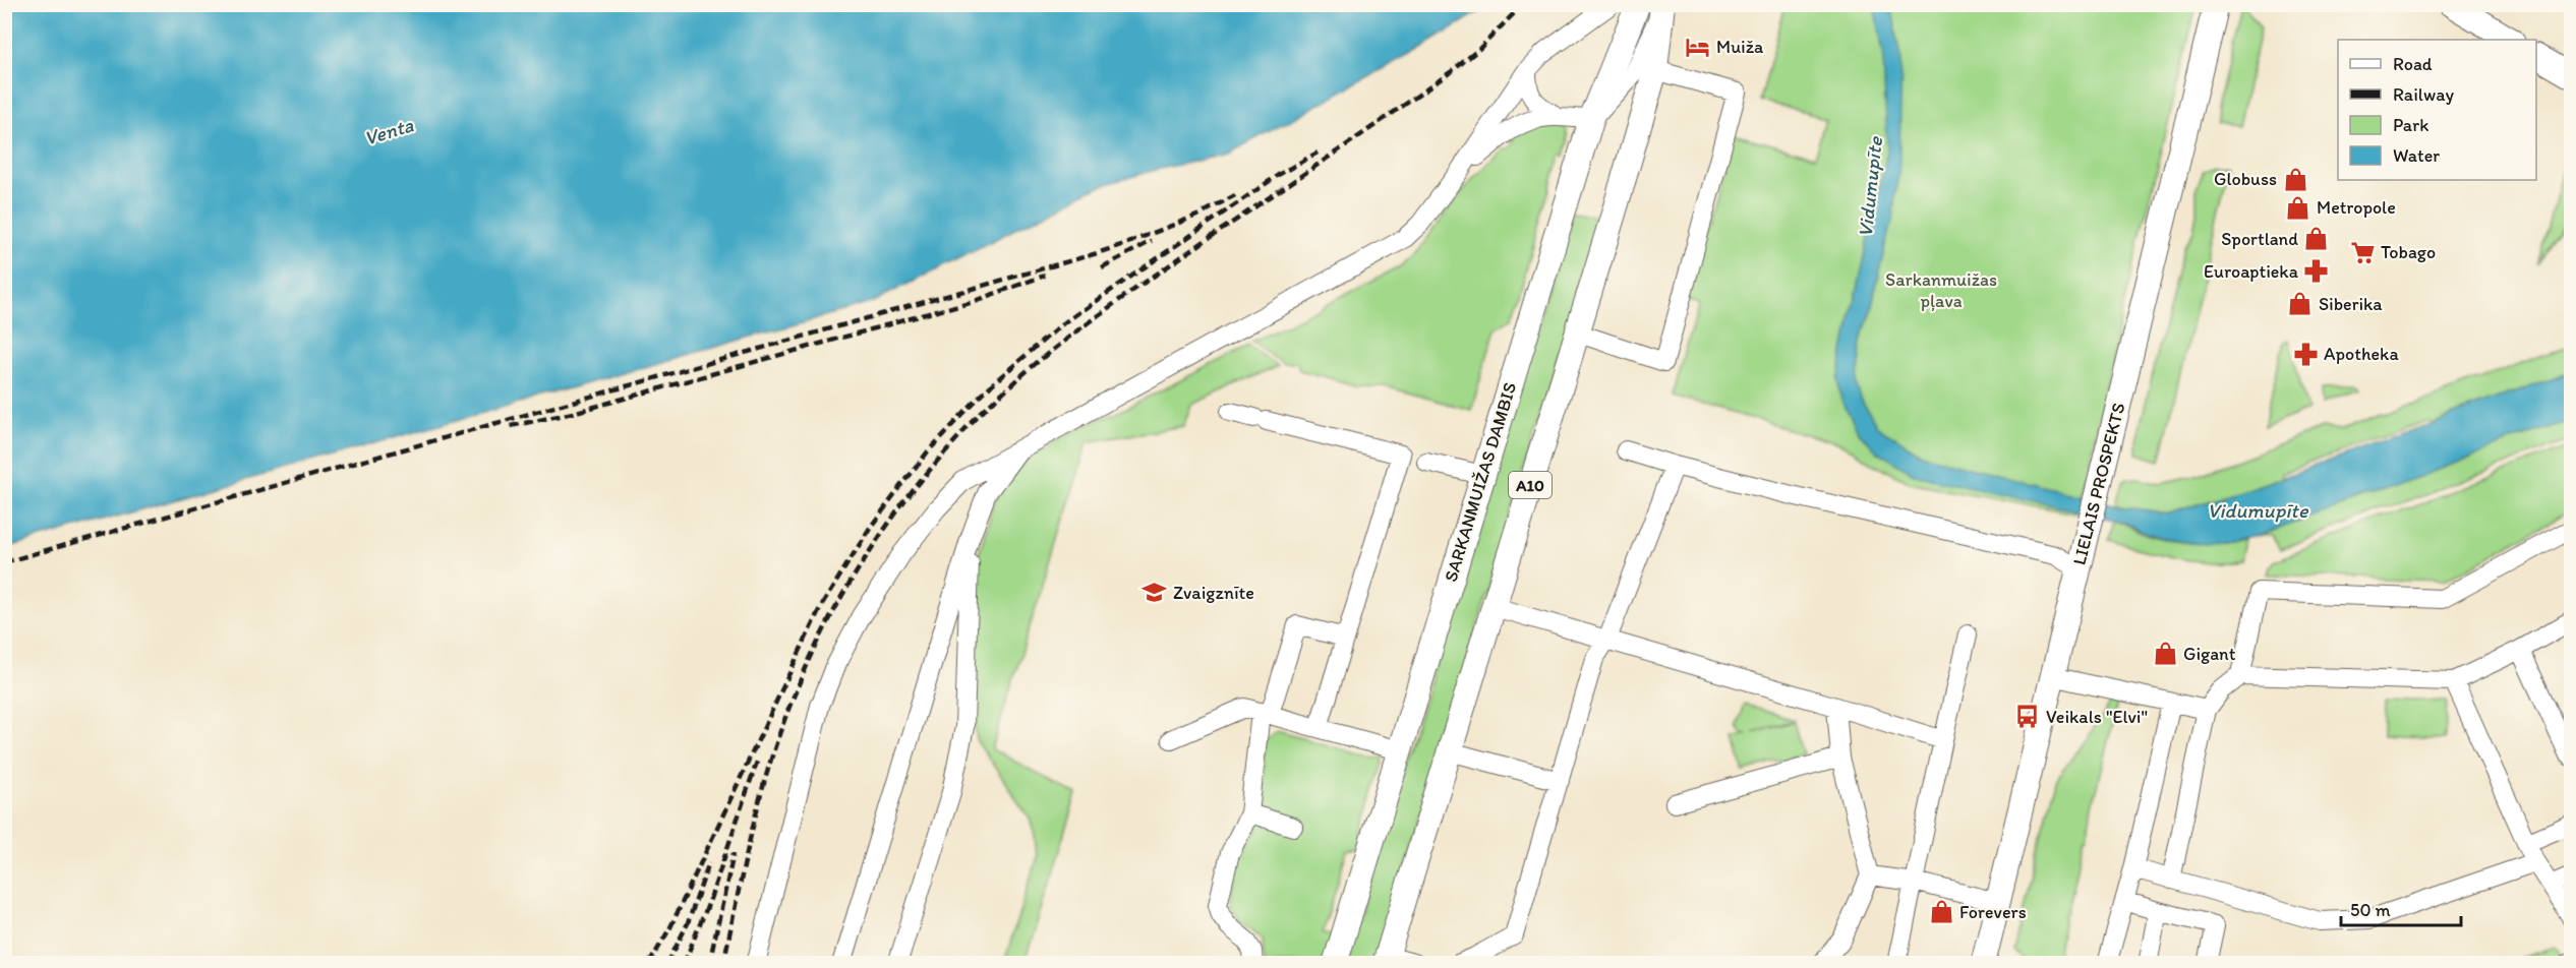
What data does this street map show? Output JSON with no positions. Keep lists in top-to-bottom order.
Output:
{
  "streets": {
    "main road": ["SARKANMUIŽAS DAMBIS", "LIELAIS PROSPEKTS", "A10"]
  },
  "water": ["Venta", "Vidumupīte"],
  "parks": ["Sarkanmuižas pļava"],
  "places": {
    "hotel": ["Muiža"],
    "shop": [
      "Globuss",
      "Metropole",
      "Sportland",
      "Siberika",
      "Gigant",
      "Forevers"
    ],
    "supermarket": ["Tobago"],
    "pharmacy": ["Euroaptieka", "Apotheka"],
    "school or university": ["Zvaigznīte"],
    "bus stop": ["Veikals \"Elvi\""]
  },
  "legend": [
    "Road",
    "Railway",
    "Park",
    "Water"
  ],
  "scale_bar": "50 m"
}
